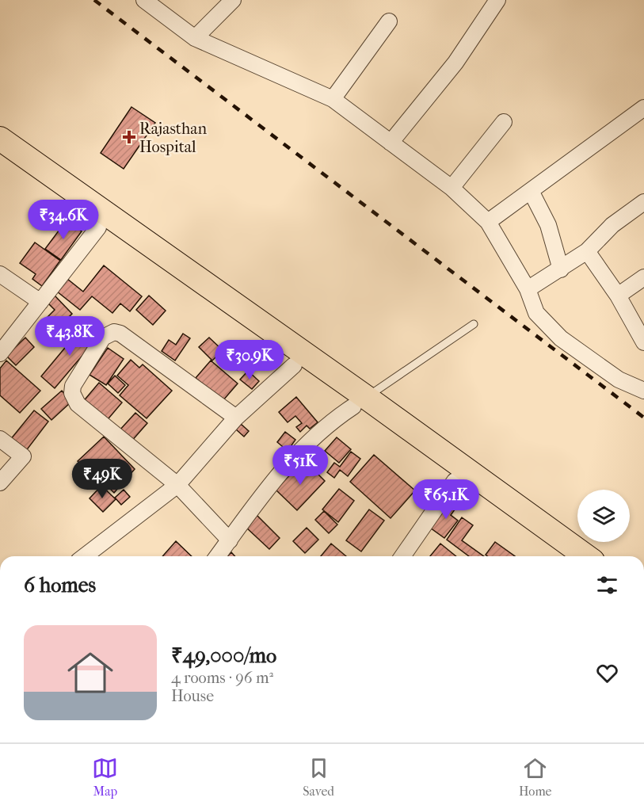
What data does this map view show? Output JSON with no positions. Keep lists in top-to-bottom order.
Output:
{
  "places": {
    "health": ["Rajasthan Hospital"]
  },
  "page": {
    "price": [
      "₹34.6K",
      "₹43.8K",
      "₹30.9K",
      "₹51K",
      "₹49K",
      "₹65.1K"
    ],
    "heading": "6 homes",
    "list": [
      {
        "name": "₹49,000/mo",
        "note": "4 rooms · 96 m² · House"
      }
    ],
    "tabs": ["Map", "Saved", "Home"]
  }
}
